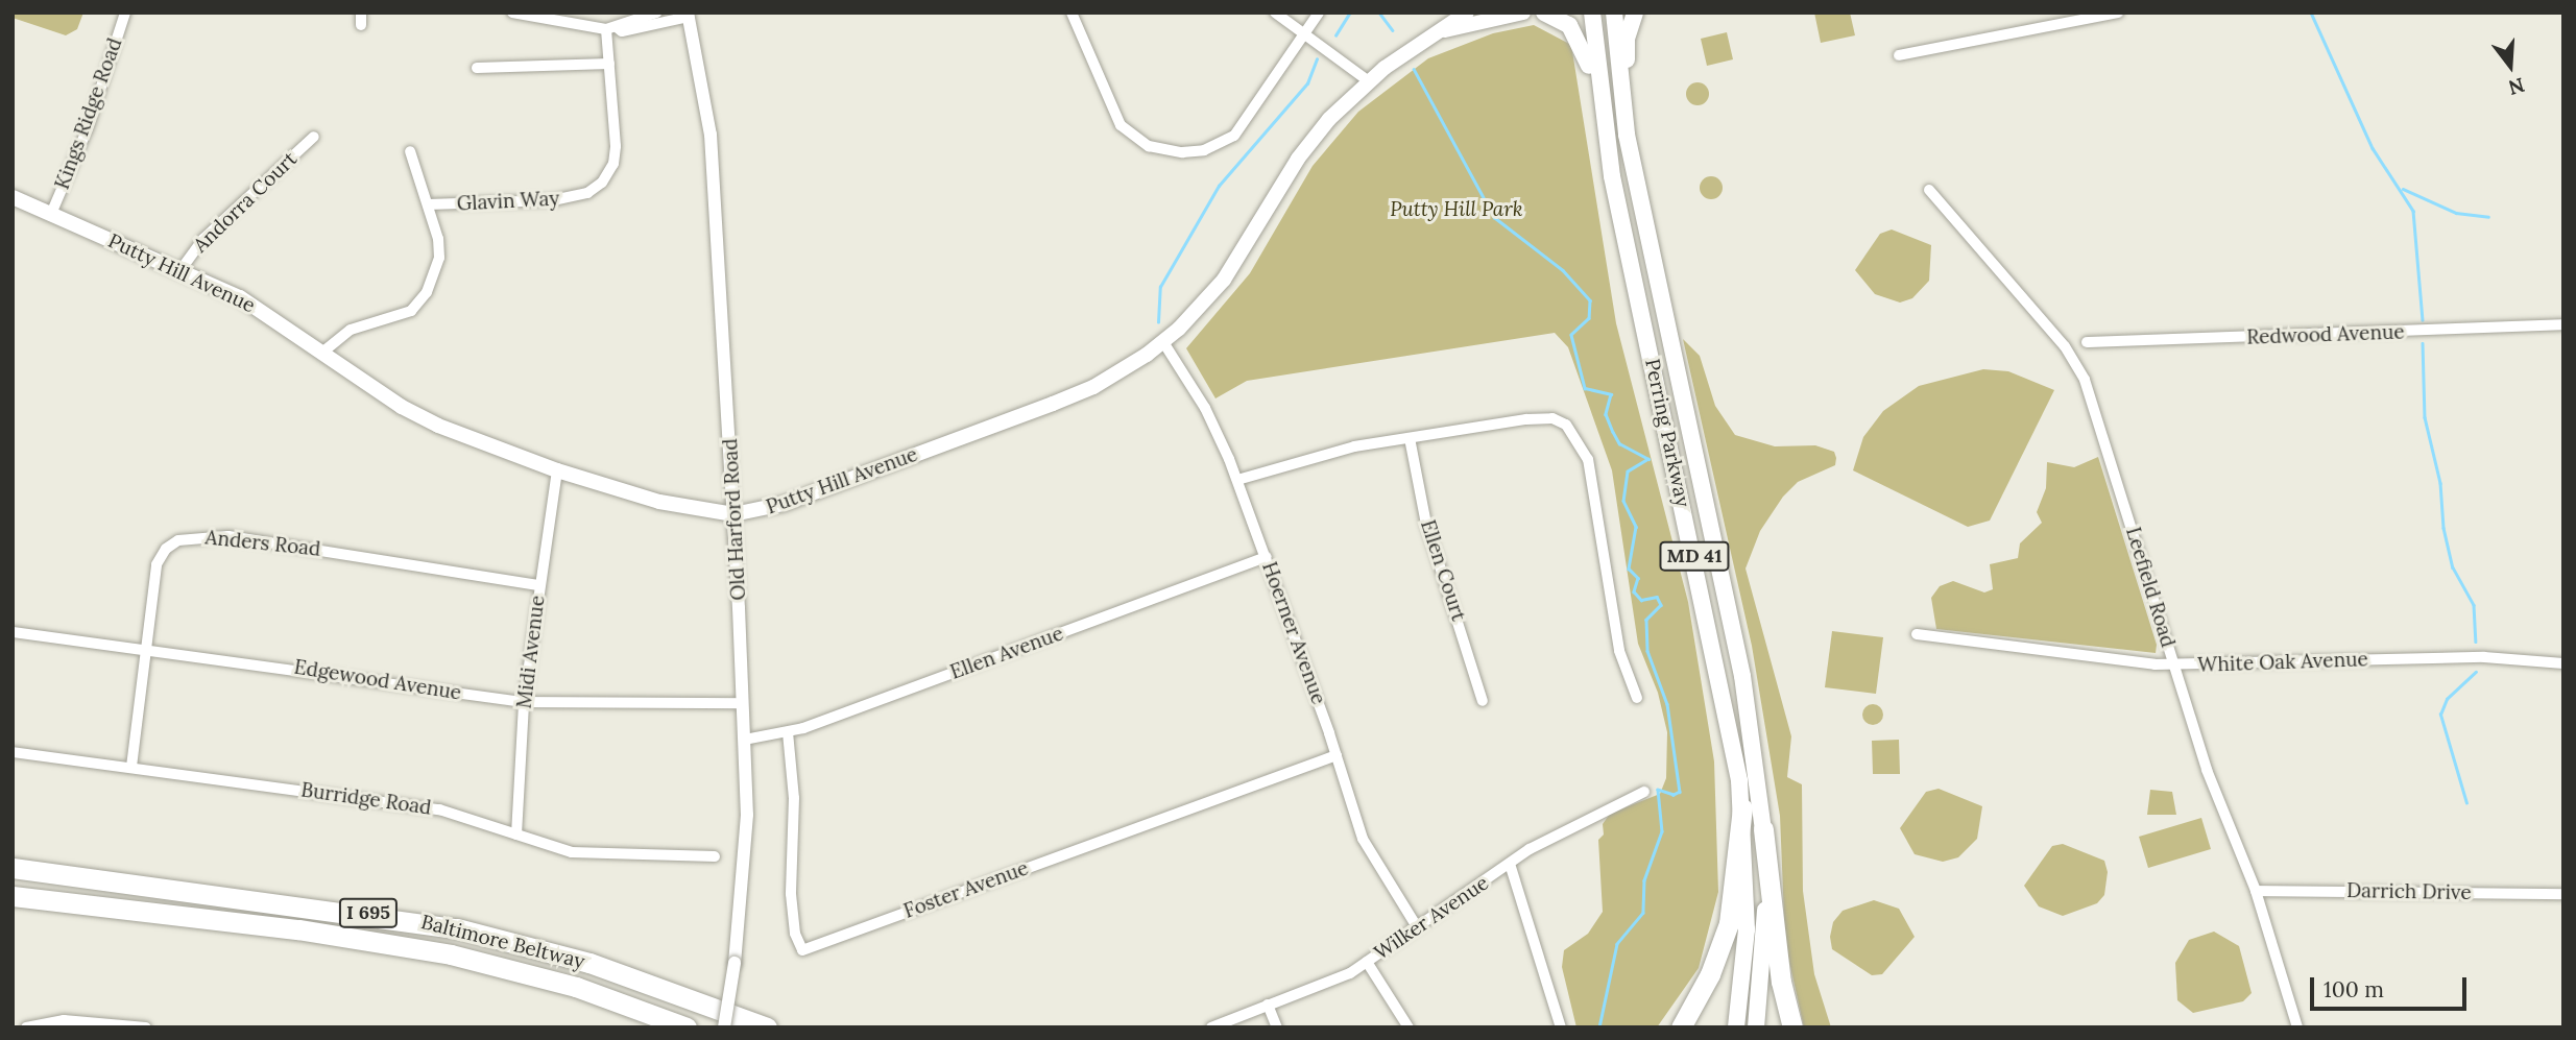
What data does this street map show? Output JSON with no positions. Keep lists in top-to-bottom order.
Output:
{
  "streets": {
    "highway": ["I 695", "Baltimore Beltway"],
    "main road": ["Putty Hill Avenue", "Perring Parkway", "MD 41"],
    "street": [
      "Kings Ridge Road",
      "Glavin Way",
      "Andorra Court",
      "Redwood Avenue",
      "Old Harford Road",
      "Anders Road",
      "Ellen Court",
      "Leefield Road",
      "Hoerner Avenue",
      "Midi Avenue",
      "Ellen Avenue",
      "White Oak Avenue",
      "Edgewood Avenue",
      "Burridge Road",
      "Foster Avenue",
      "Darrich Drive",
      "Wilker Avenue"
    ]
  },
  "crossings": [
    ["Kings Ridge Road", "Putty Hill Avenue"],
    ["Andorra Court", "Putty Hill Avenue"],
    ["Putty Hill Avenue", "Old Harford Road"],
    ["Putty Hill Avenue", "Hoerner Avenue"],
    ["Putty Hill Avenue", "Midi Avenue"],
    ["Old Harford Road", "Ellen Avenue"],
    ["Old Harford Road", "Edgewood Avenue"],
    ["Anders Road", "Midi Avenue"],
    ["Anders Road", "Edgewood Avenue"],
    ["Anders Road", "Burridge Road"],
    ["Leefield Road", "White Oak Avenue"],
    ["Leefield Road", "Darrich Drive"],
    ["Hoerner Avenue", "Ellen Avenue"],
    ["Hoerner Avenue", "Foster Avenue"],
    ["Hoerner Avenue", "Wilker Avenue"],
    ["Midi Avenue", "Edgewood Avenue"],
    ["Midi Avenue", "Burridge Road"],
    ["Ellen Avenue", "Foster Avenue"]
  ],
  "parks": ["Putty Hill Park"],
  "scale_bar": "100 m",
  "north": "bottom"
}
